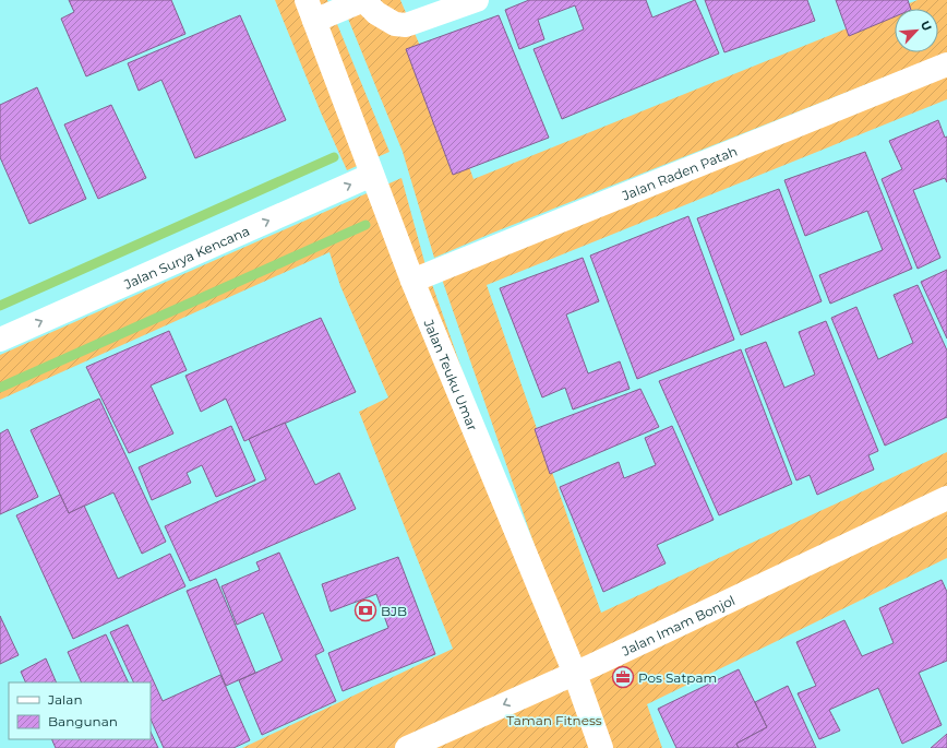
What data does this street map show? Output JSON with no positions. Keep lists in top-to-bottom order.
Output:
{
  "streets": {
    "street": [
      "Jalan Raden Patah",
      "Jalan Surya Kencana",
      "Jalan Teuku Umar",
      "Jalan Imam Bonjol"
    ]
  },
  "crossings": [
    ["Jalan Raden Patah", "Jalan Teuku Umar"],
    ["Jalan Surya Kencana", "Jalan Teuku Umar"],
    ["Jalan Teuku Umar", "Jalan Imam Bonjol"]
  ],
  "one_way": ["Jalan Surya Kencana"],
  "parks": ["Taman Fitness"],
  "places": {
    "bank": ["BJB"],
    "office": ["Pos Satpam"]
  },
  "legend": ["Jalan", "Bangunan"],
  "north": "top right"
}
